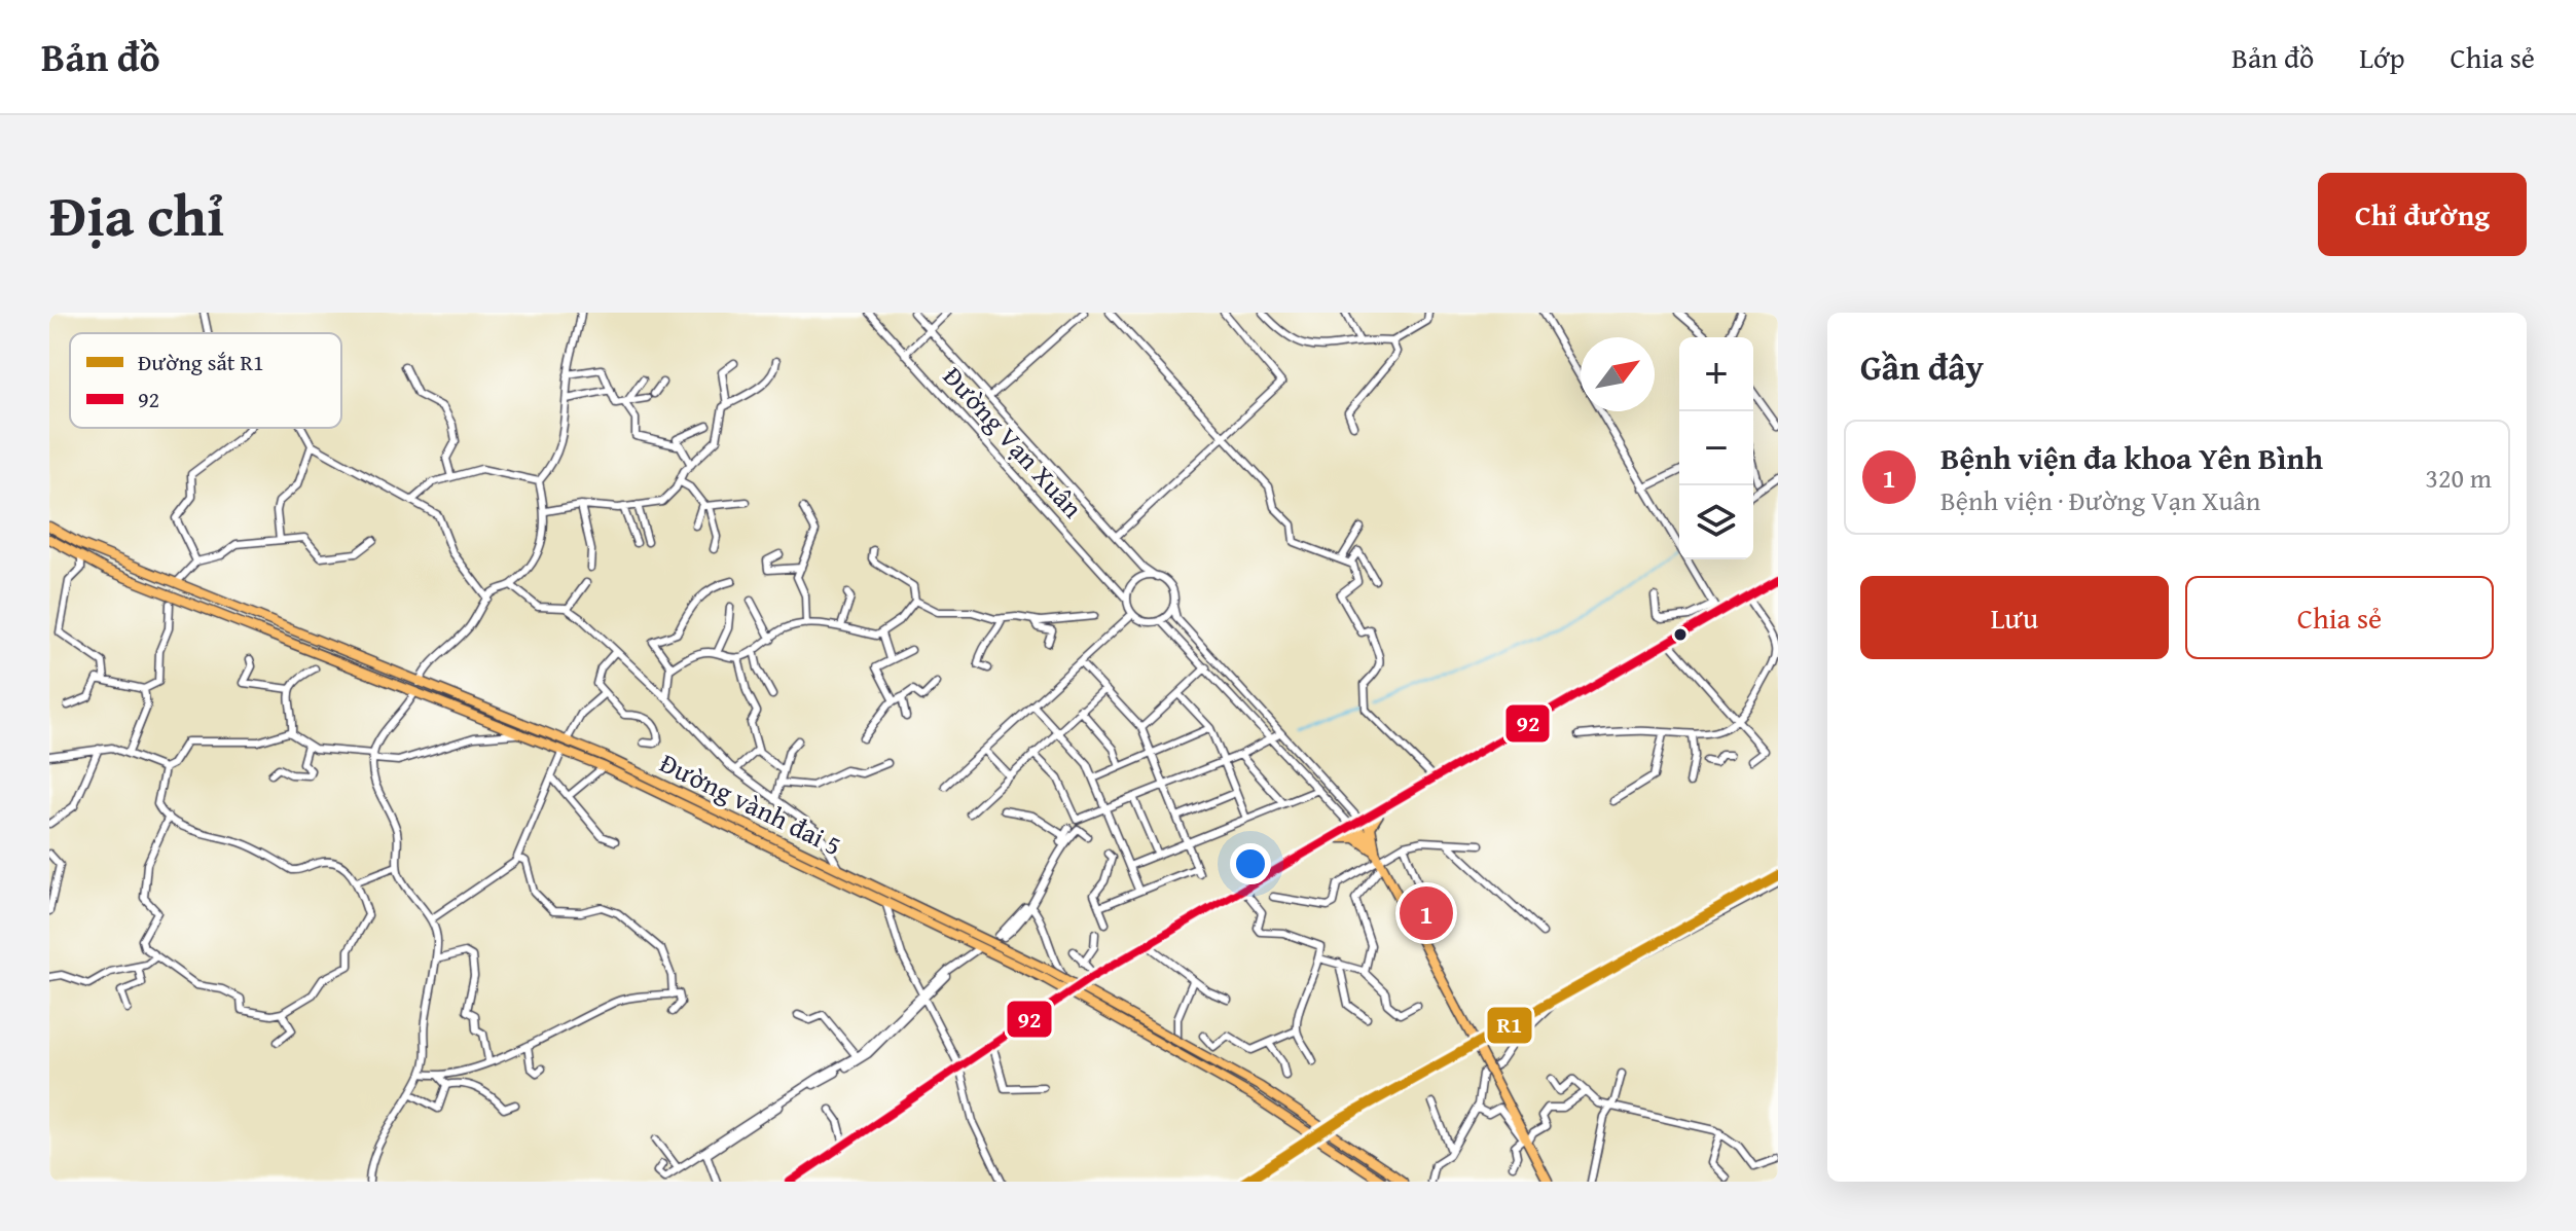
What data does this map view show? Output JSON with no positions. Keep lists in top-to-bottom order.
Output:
{
  "streets": {
    "main road": ["Đường vành đai 5"],
    "street": ["Đường Vạn Xuân"]
  },
  "lines": ["transit line 92", "rail line R1"],
  "legend": ["Đường sắt R1", "92"],
  "north": "top right",
  "page": {
    "header": "Bản đồ",
    "nav": ["Bản đồ", "Lớp", "Chia sẻ"],
    "title": "Địa chỉ",
    "buttons": [
      "Chỉ đường",
      ["Lưu", "Chia sẻ"]
    ],
    "heading": "Gần đây",
    "map_buttons": ["+", "−"],
    "list": [
      {
        "mark": "1",
        "name": "Bệnh viện đa khoa Yên Bình",
        "note": "Bệnh viện · Đường Vạn Xuân",
        "value": "320 m"
      }
    ],
    "pins": "1"
  }
}
